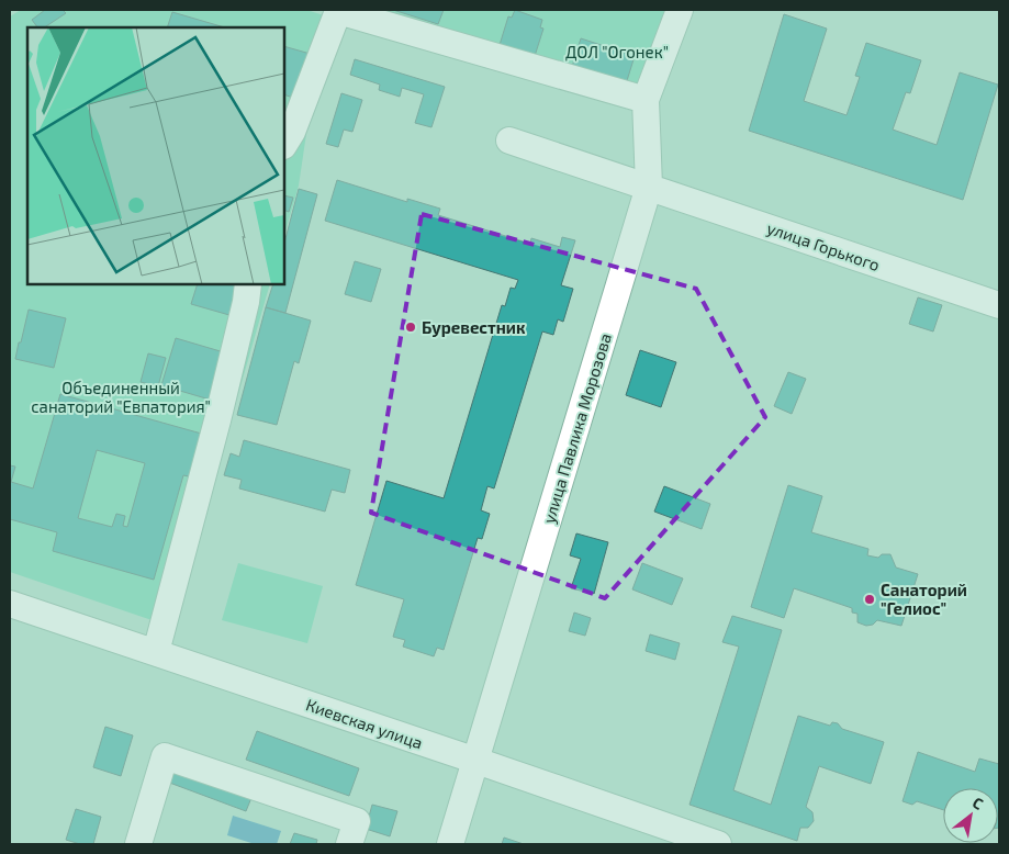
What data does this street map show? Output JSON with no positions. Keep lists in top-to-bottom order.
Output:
{
  "streets": {
    "street": ["улица Горького", "улица Павлика Морозова", "Киевская улица"]
  },
  "crossings": [
    ["улица Горького", "улица Павлика Морозова"],
    ["улица Павлика Морозова", "Киевская улица"]
  ],
  "parks": ["ДОЛ \"Огонек\"", "Объединенный санаторий \"Евпатория\""],
  "places": ["Буревестник", "Санаторий \"Гелиос\""],
  "north": "top right"
}
